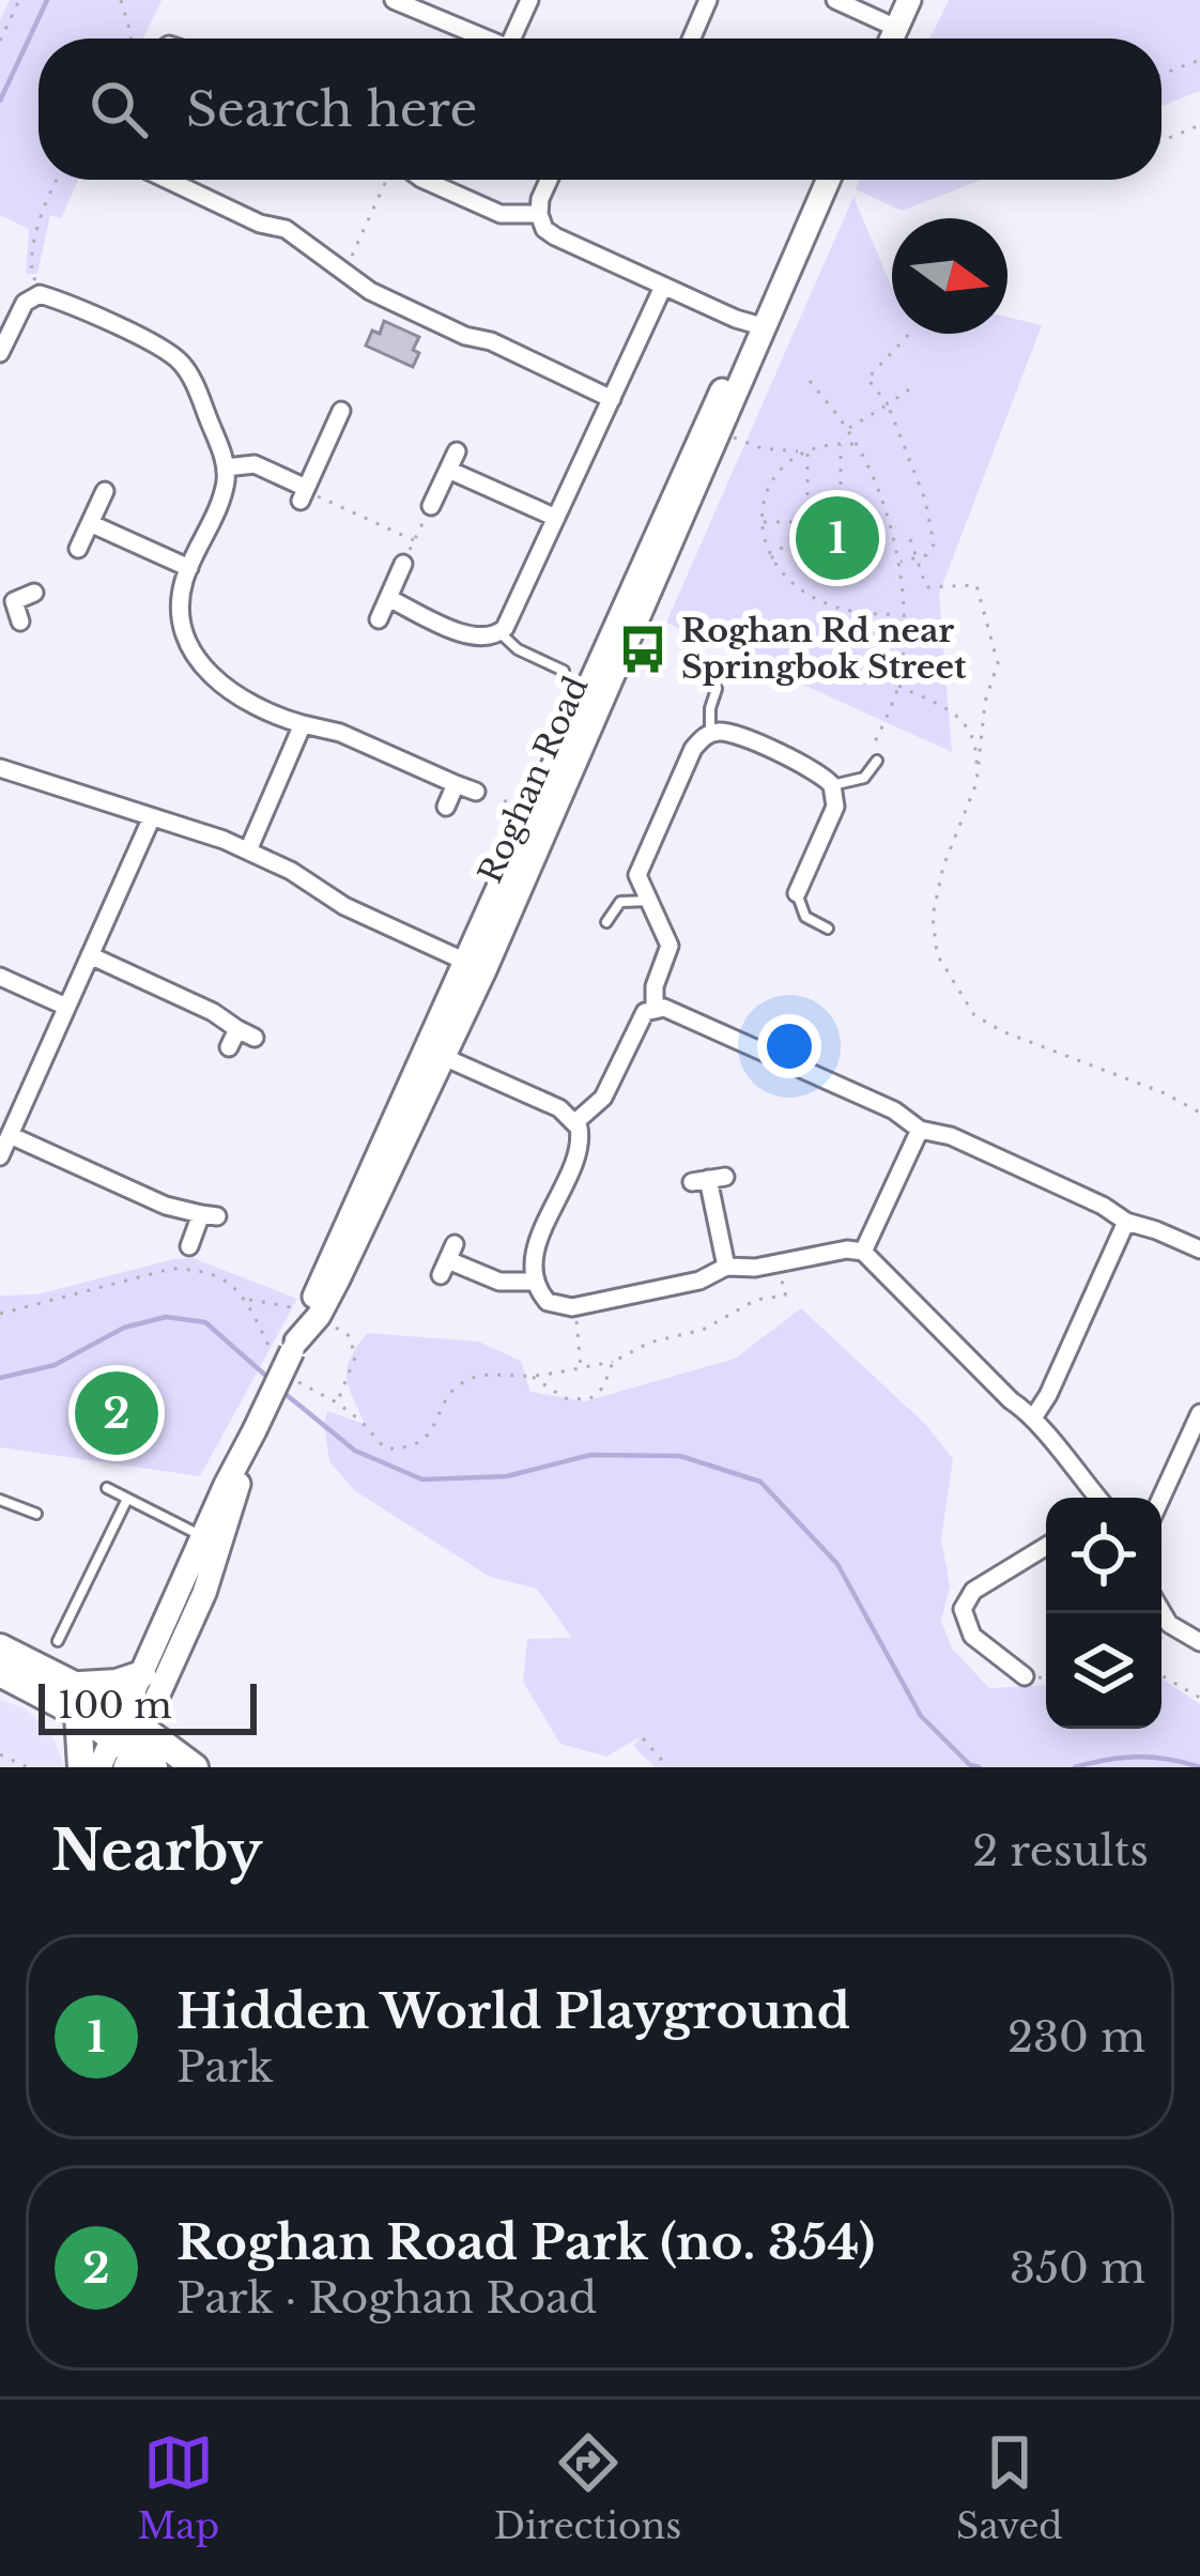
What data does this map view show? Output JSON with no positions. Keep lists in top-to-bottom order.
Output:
{
  "streets": {
    "main road": ["Roghan Road"]
  },
  "places": {
    "bus stop": ["Roghan Rd near Springbok Street"]
  },
  "scale_bar": "100 m",
  "north": "right",
  "page": {
    "search": "Search here",
    "pins": ["1", "2"],
    "scale": "100 m",
    "heading": ["Nearby", "2 results"],
    "list": [
      {
        "mark": "1",
        "name": "Hidden World Playground",
        "note": "Park",
        "value": "230 m"
      },
      {
        "mark": "2",
        "name": "Roghan Road Park (no. 354)",
        "note": "Park · Roghan Road",
        "value": "350 m"
      }
    ],
    "nav": ["Map", "Directions", "Saved"]
  }
}
